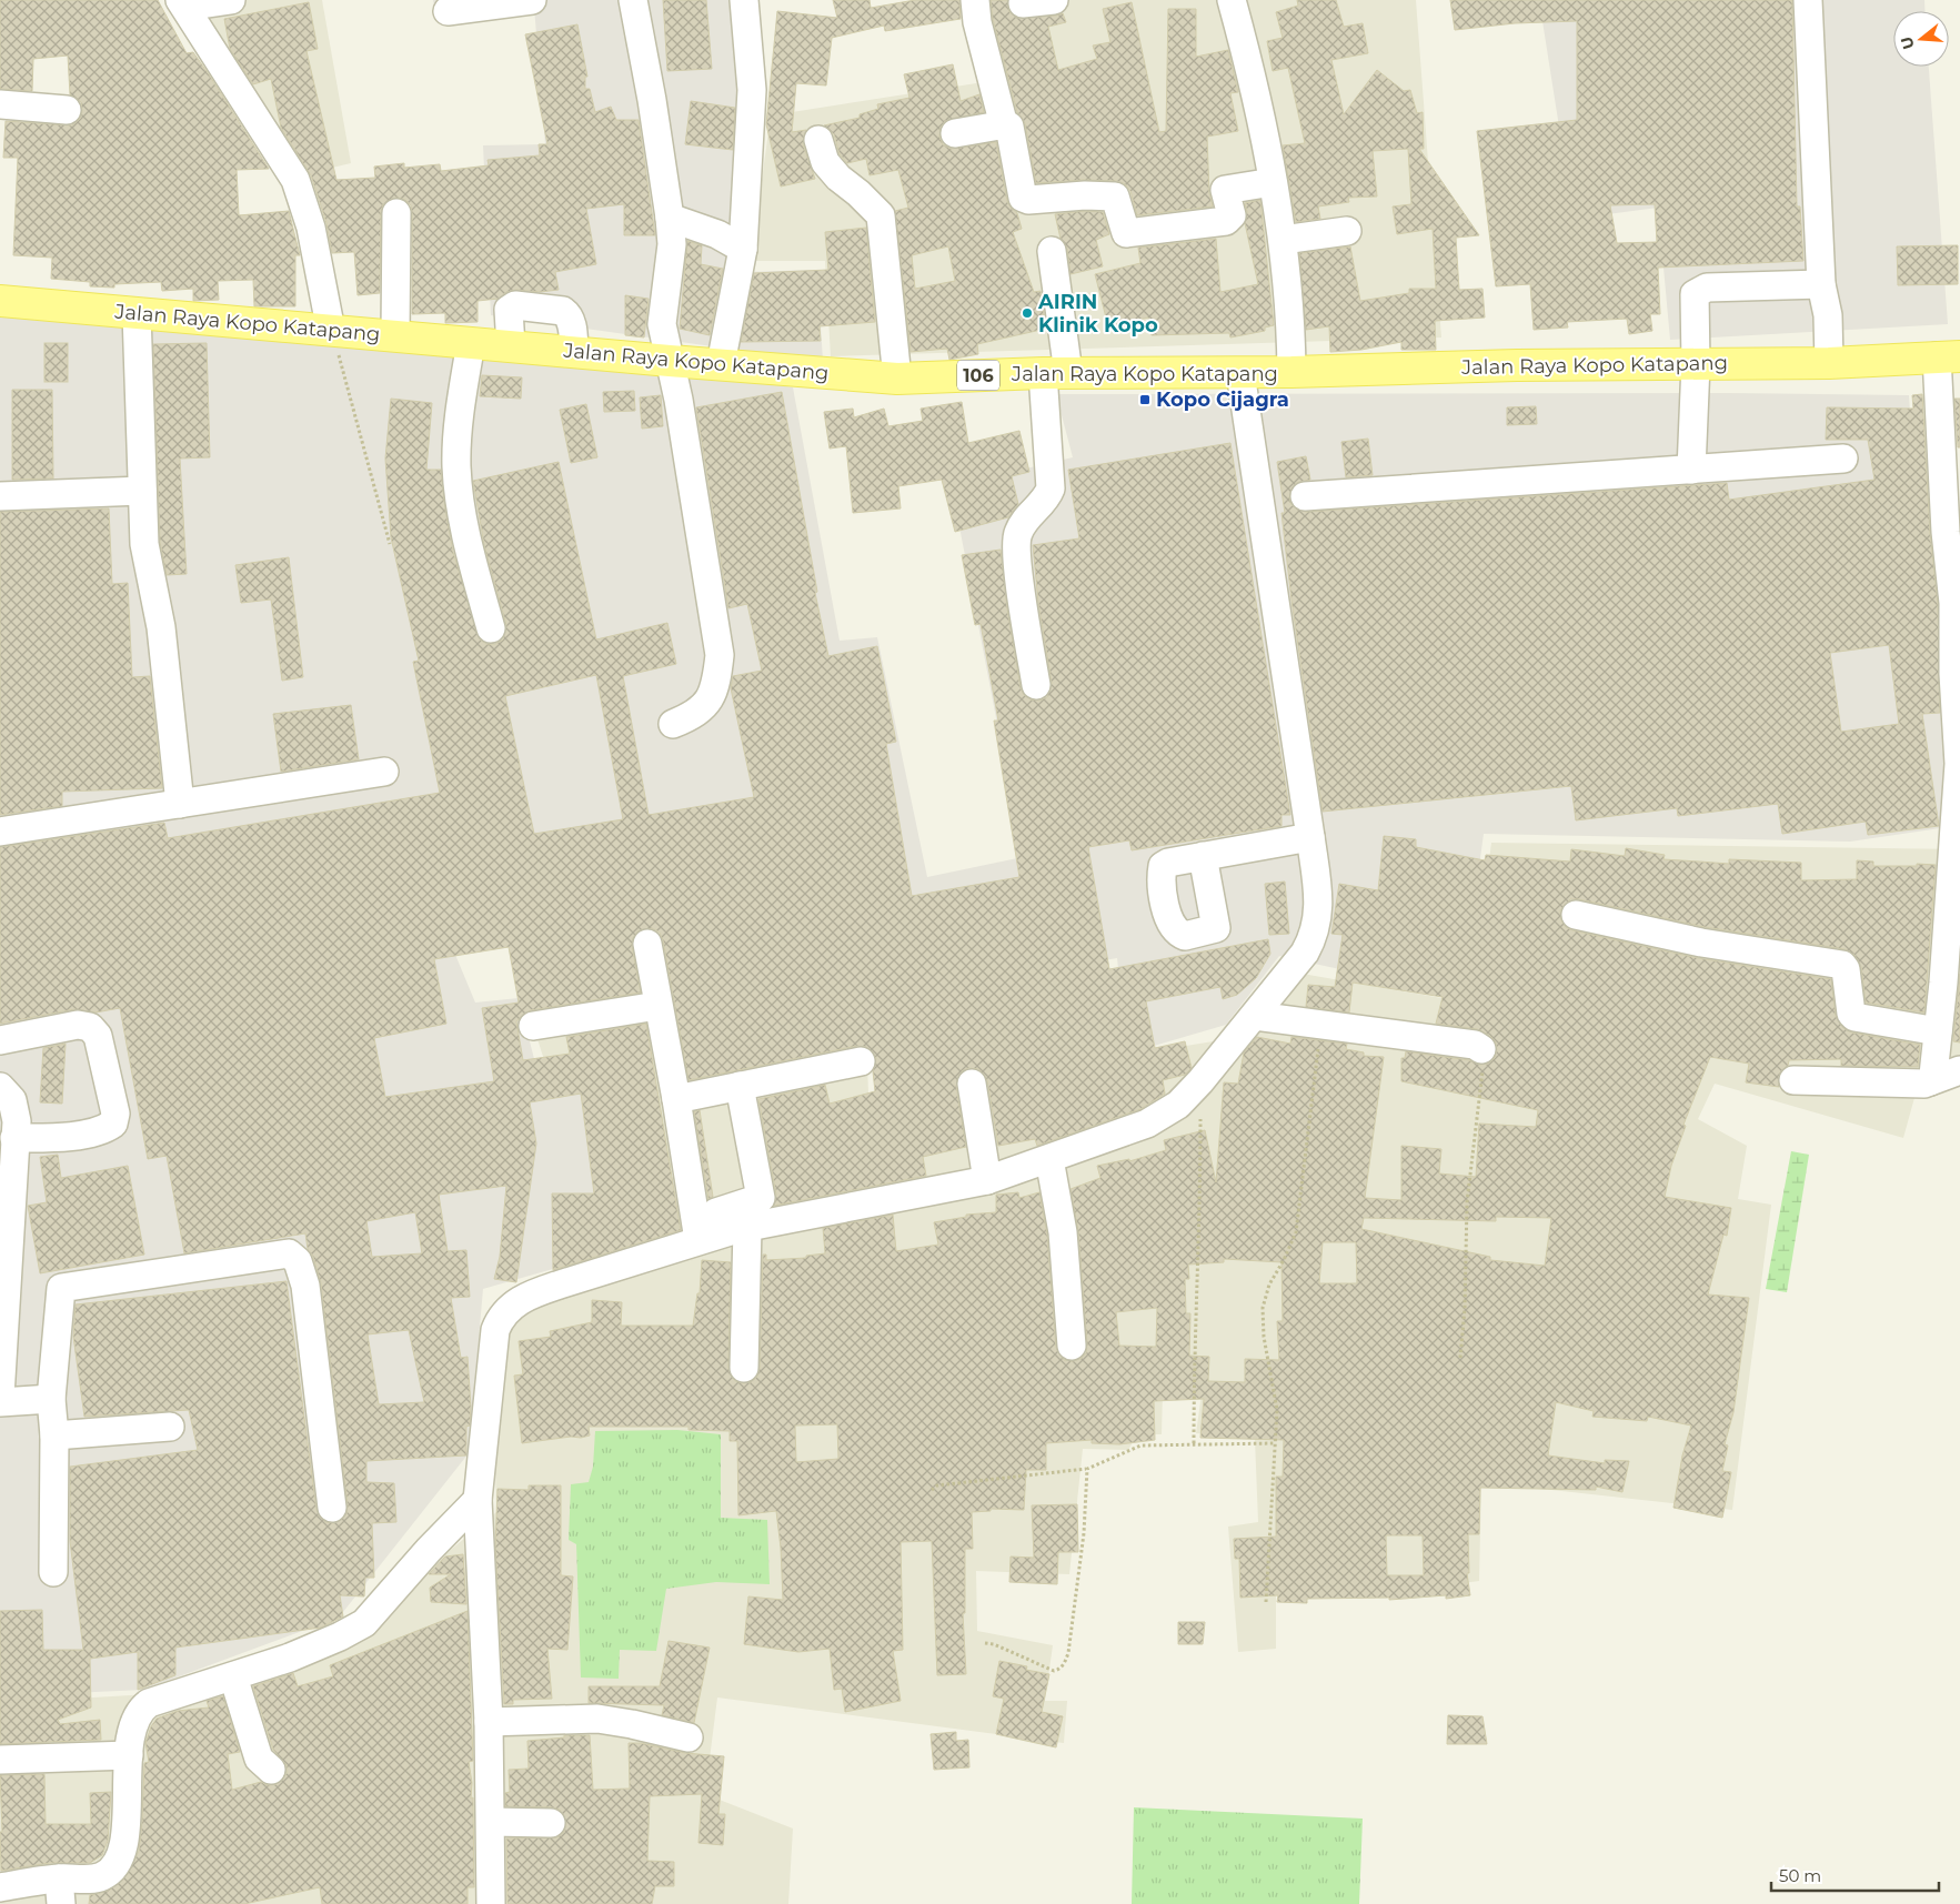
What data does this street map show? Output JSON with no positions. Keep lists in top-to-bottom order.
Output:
{
  "streets": {
    "main road": ["Jalan Raya Kopo Katapang", "106"]
  },
  "places": {
    "other": ["AIRIN Klinik Kopo"],
    "transit": ["Kopo Cijagra"]
  },
  "scale_bar": "50 m",
  "north": "left"
}
